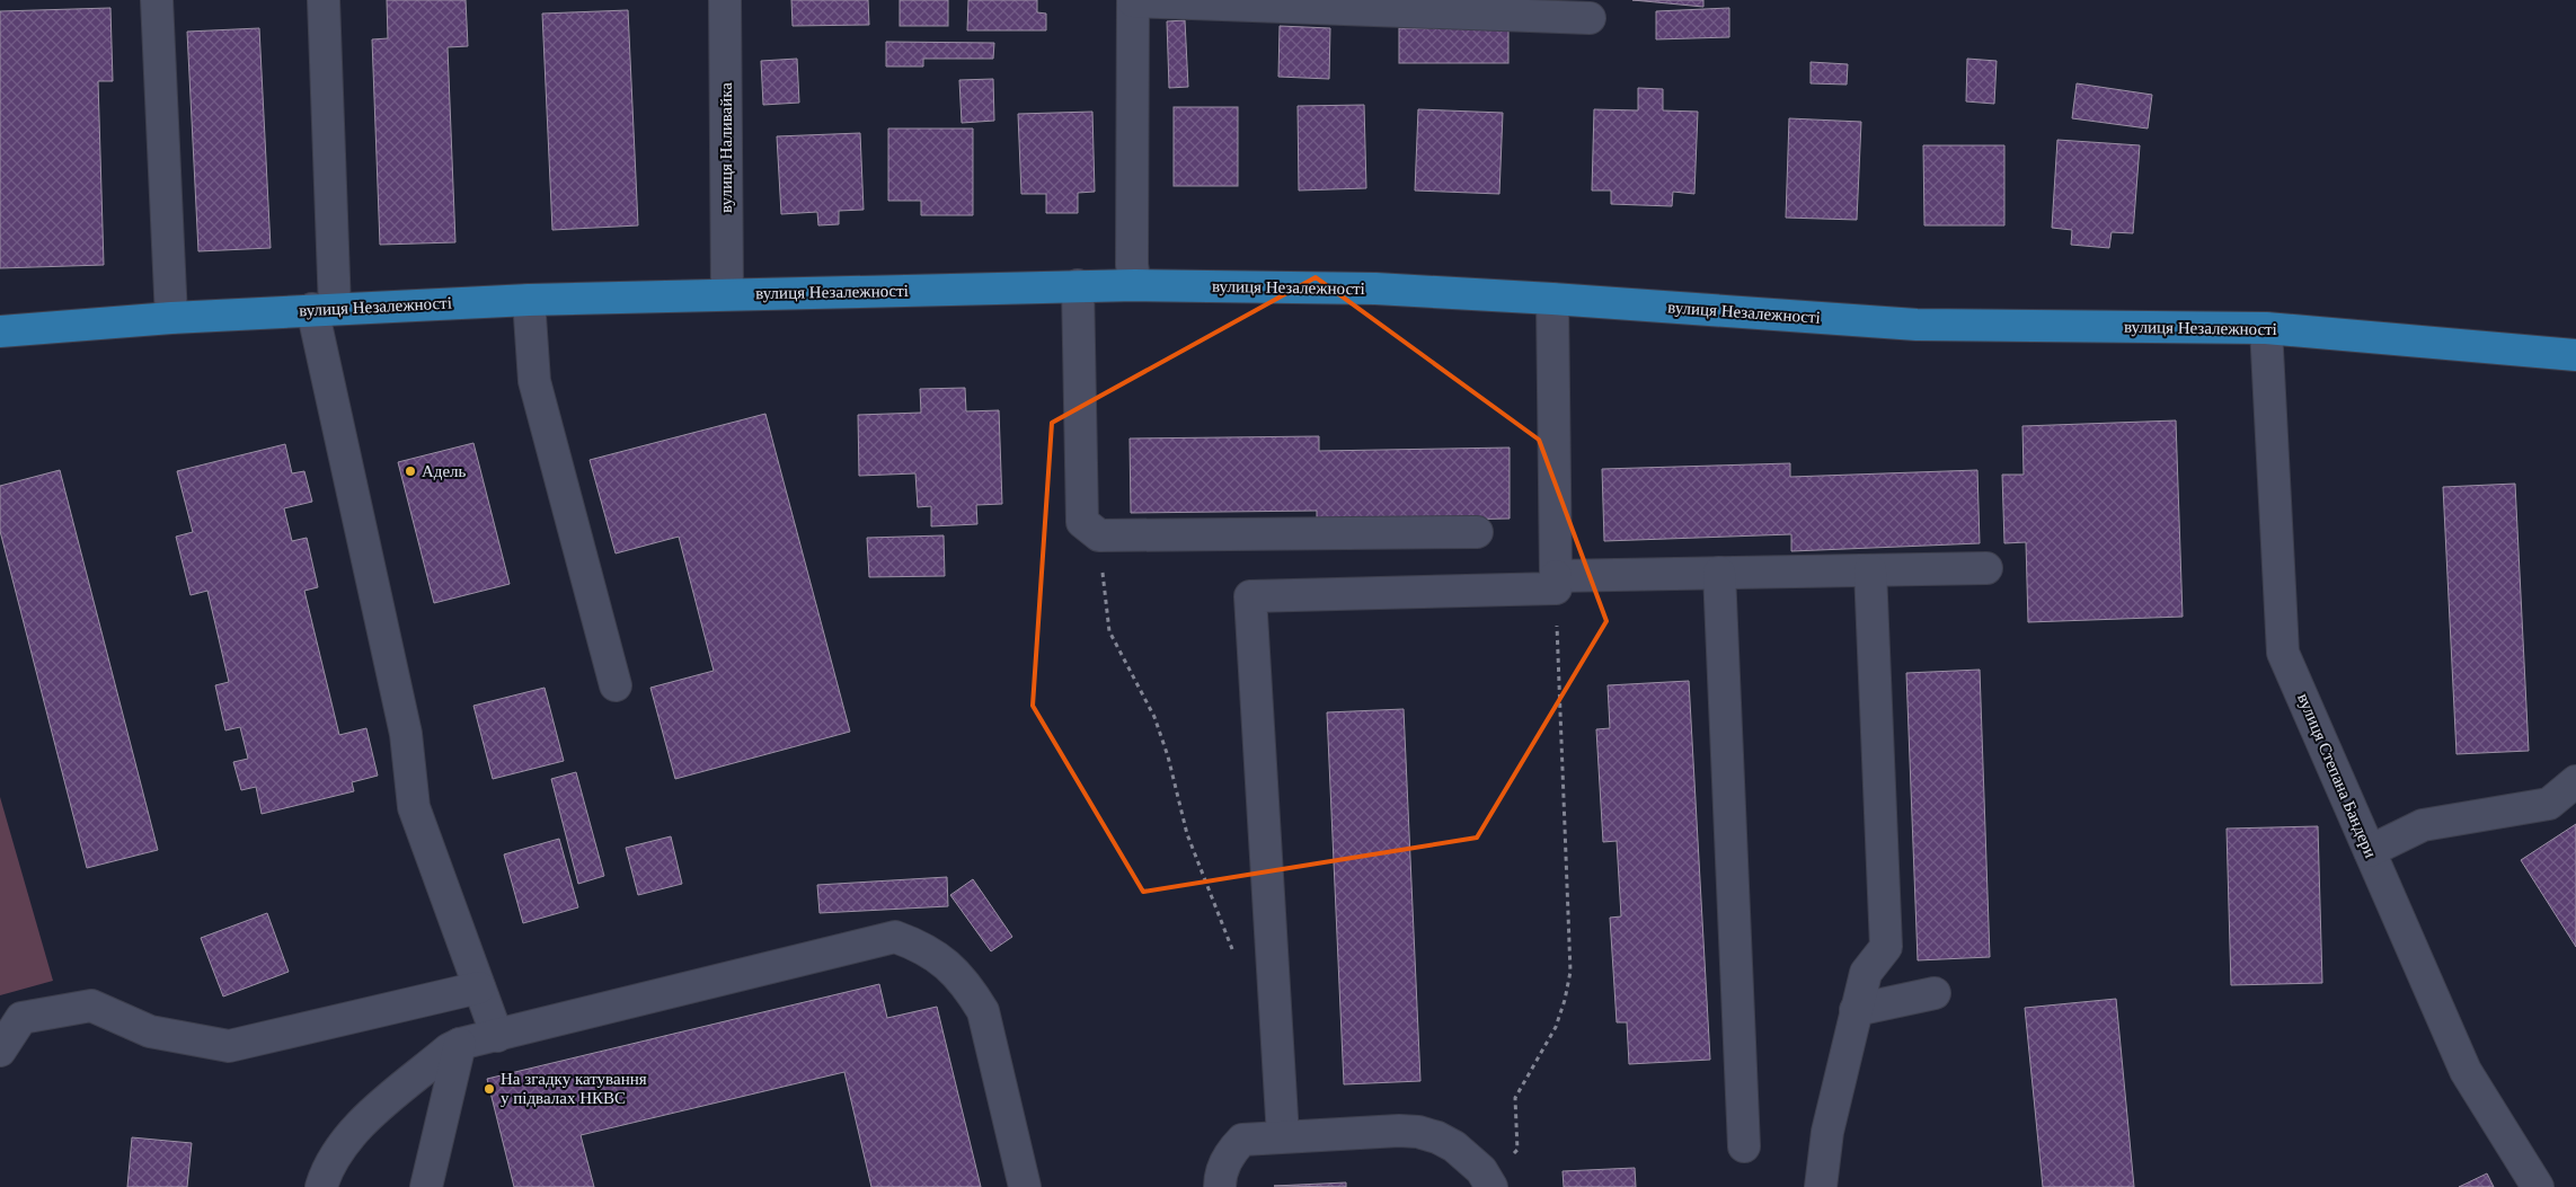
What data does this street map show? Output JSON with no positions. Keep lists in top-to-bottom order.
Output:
{
  "streets": {
    "main road": ["вулиця Незалежності"],
    "street": ["вулиця Наливайка", "вулиця Степана Бандери"]
  },
  "crossings": [
    ["вулиця Наливайка", "вулиця Незалежності"],
    ["вулиця Незалежності", "вулиця Степана Бандери"]
  ],
  "places": ["Адель", "На згадку катування у підвалах НКВС"]
}
